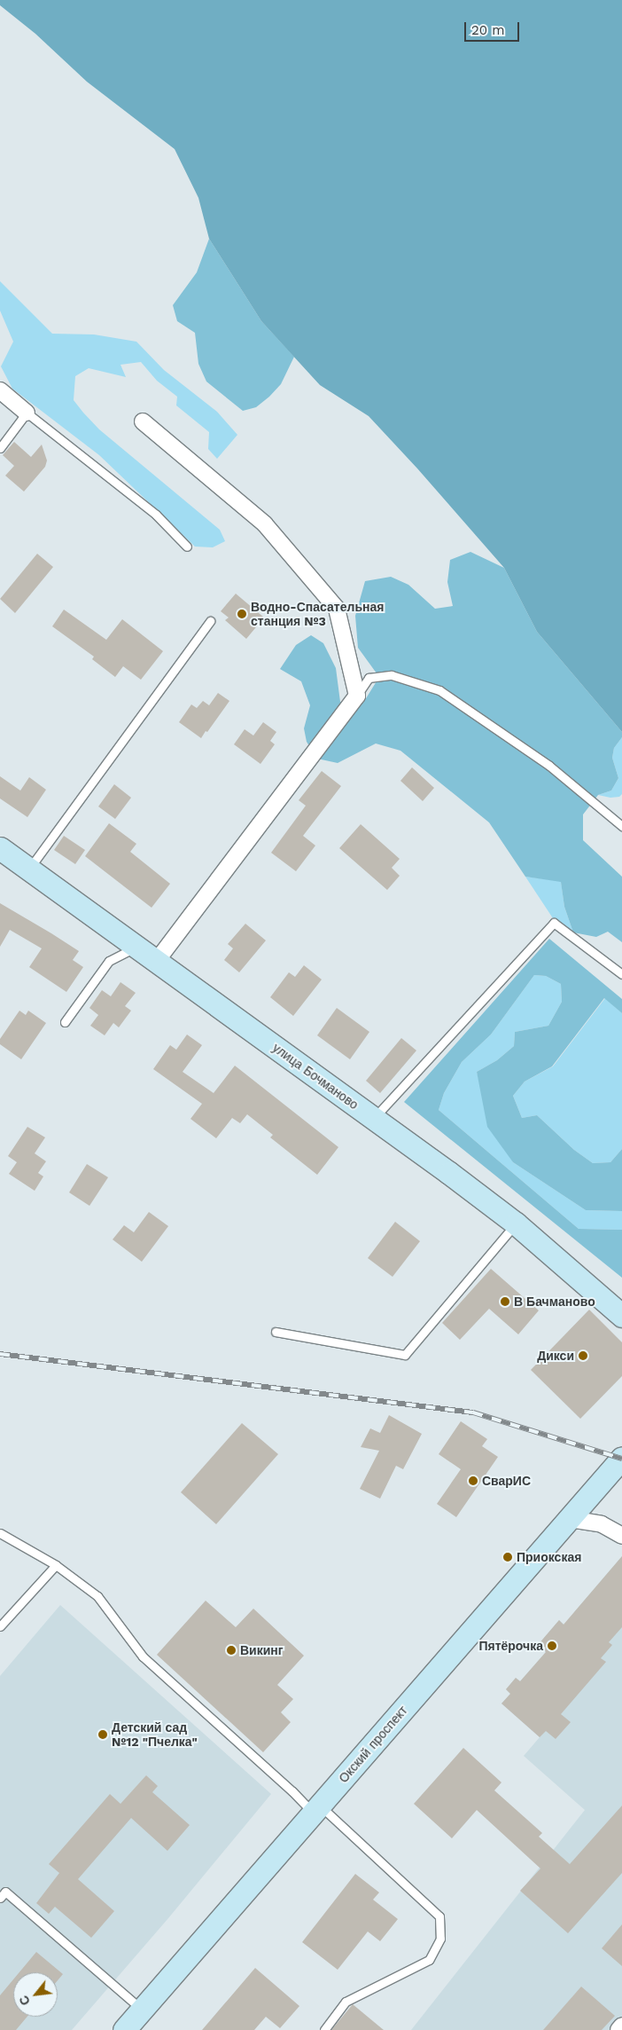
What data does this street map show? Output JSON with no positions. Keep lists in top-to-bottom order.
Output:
{
  "streets": {
    "main road": ["улица Бочманово", "Окский проспект"]
  },
  "places": [
    "Водно-Спасательная станция №3",
    "В Бачманово",
    "Дикси",
    "СварИС",
    "Приокская",
    "Пятёрочка",
    "Викинг",
    "Детский сад №12 \"Пчелка\""
  ],
  "scale_bar": "20 m",
  "north": "bottom left"
}
